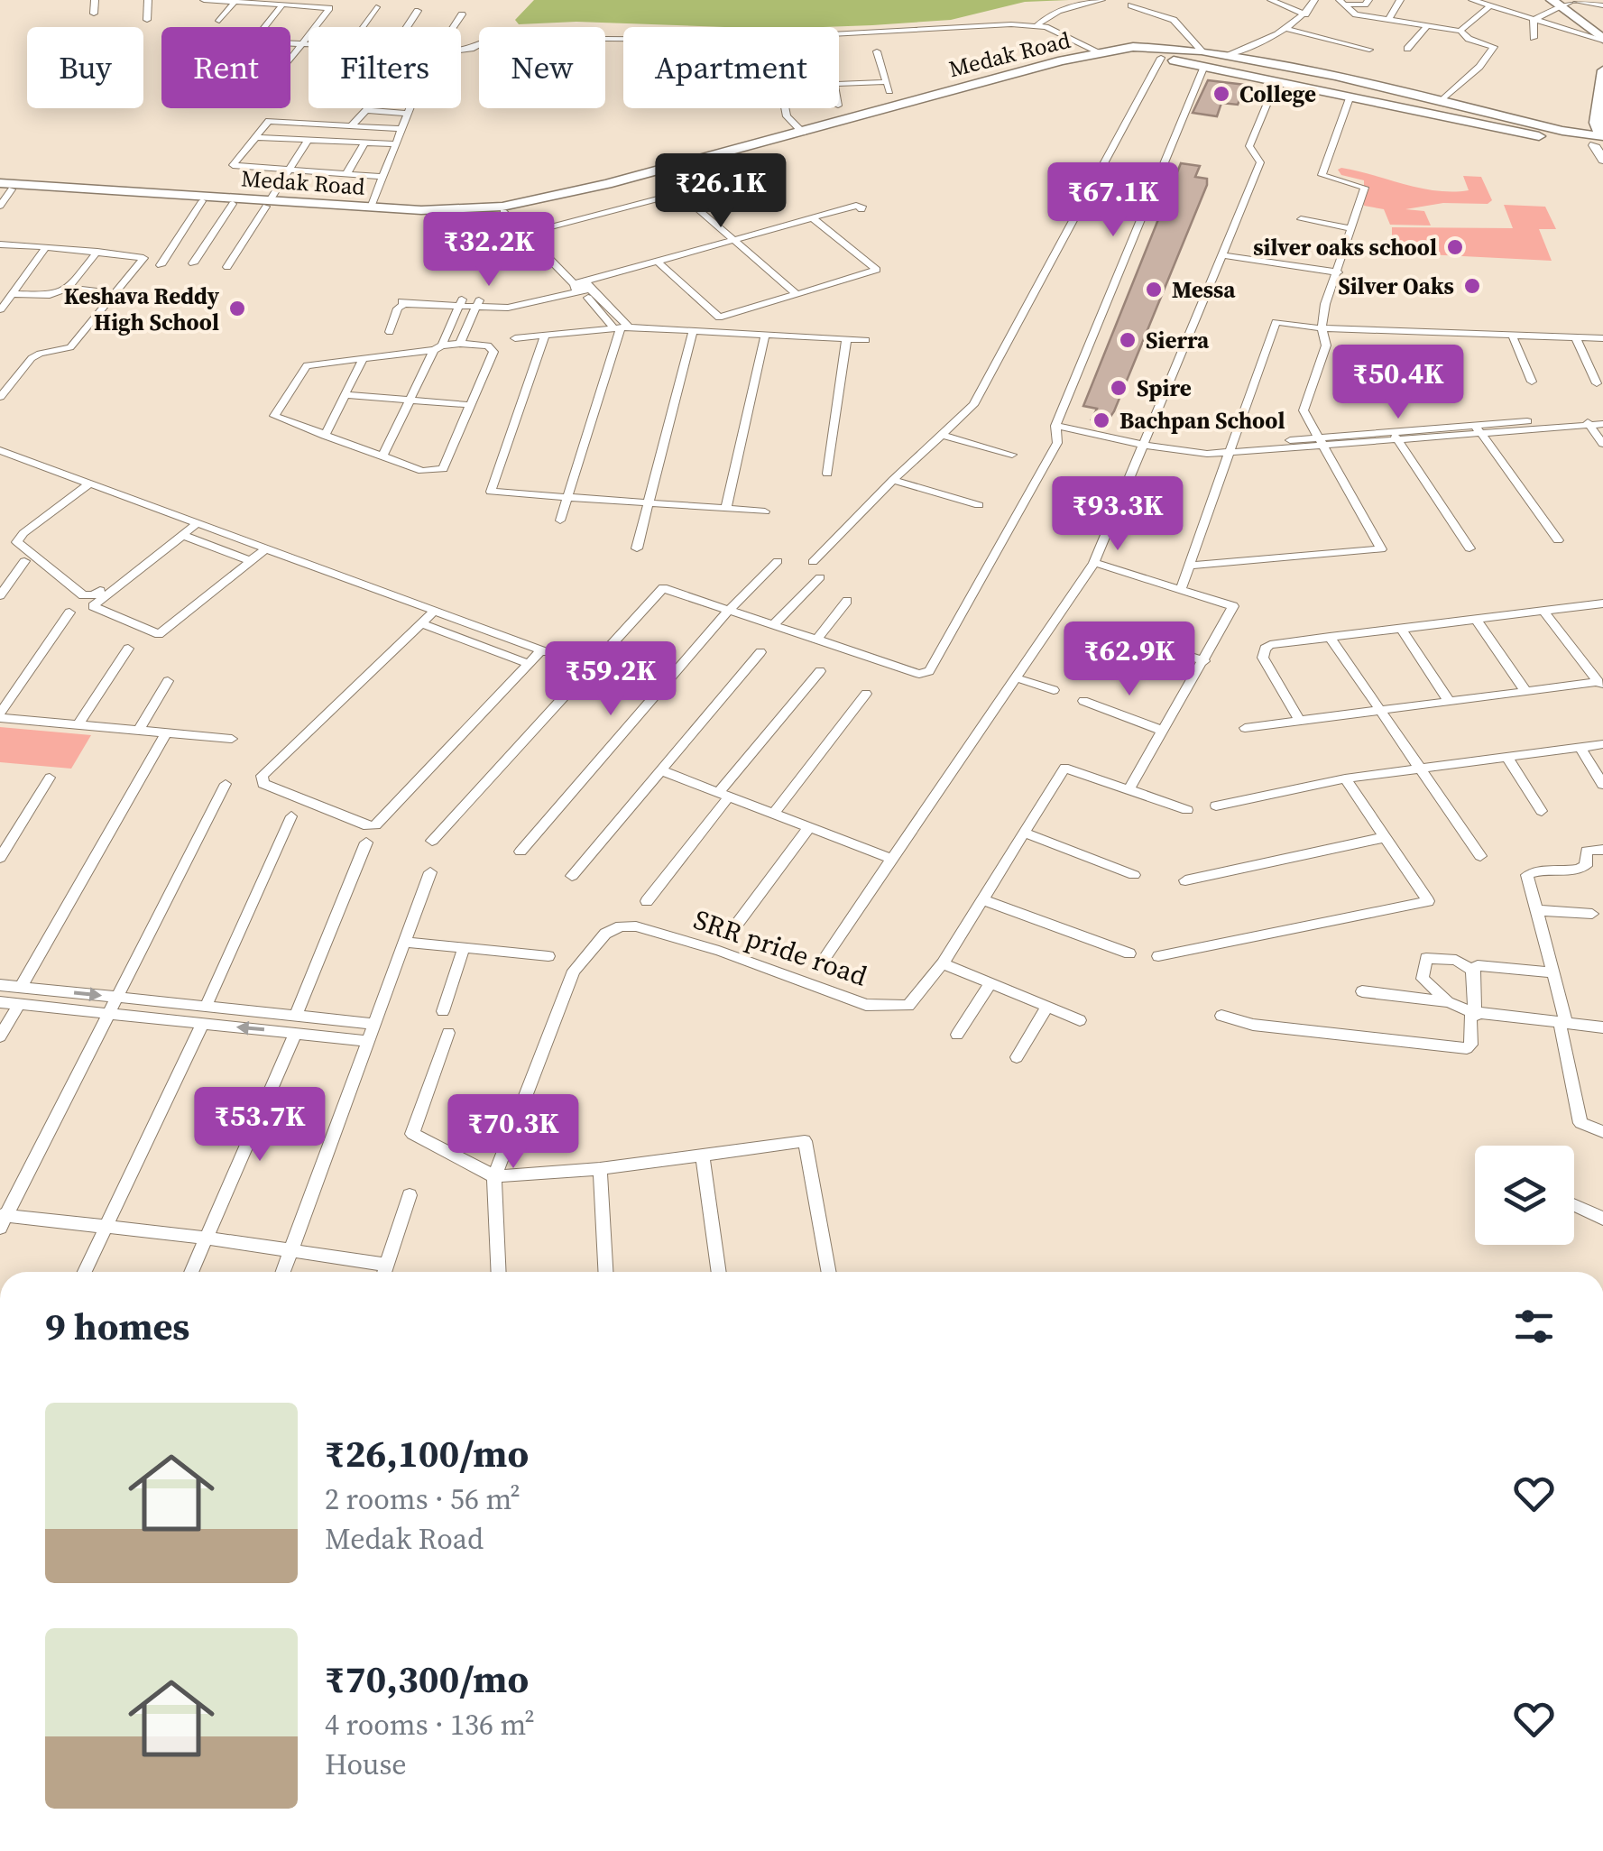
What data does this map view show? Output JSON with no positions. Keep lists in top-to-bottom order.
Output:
{
  "streets": {
    "main road": ["Medak Road"],
    "street": ["SRR pride road"]
  },
  "places": [
    "College",
    "silver oaks school",
    "Silver Oaks",
    "Messa",
    "Keshava Reddy High School",
    "Sierra",
    "Spire",
    "Bachpan School"
  ],
  "page": {
    "chip": [
      "Buy",
      "Rent",
      "Filters",
      "New",
      "Apartment"
    ],
    "price": [
      "₹26.1K",
      "₹67.1K",
      "₹32.2K",
      "₹50.4K",
      "₹93.3K",
      "₹62.9K",
      "₹59.2K",
      "₹53.7K",
      "₹70.3K"
    ],
    "heading": "9 homes",
    "list": [
      {
        "name": "₹26,100/mo",
        "note": "2 rooms · 56 m² · Medak Road"
      },
      {
        "name": "₹70,300/mo",
        "note": "4 rooms · 136 m² · House"
      }
    ]
  }
}
